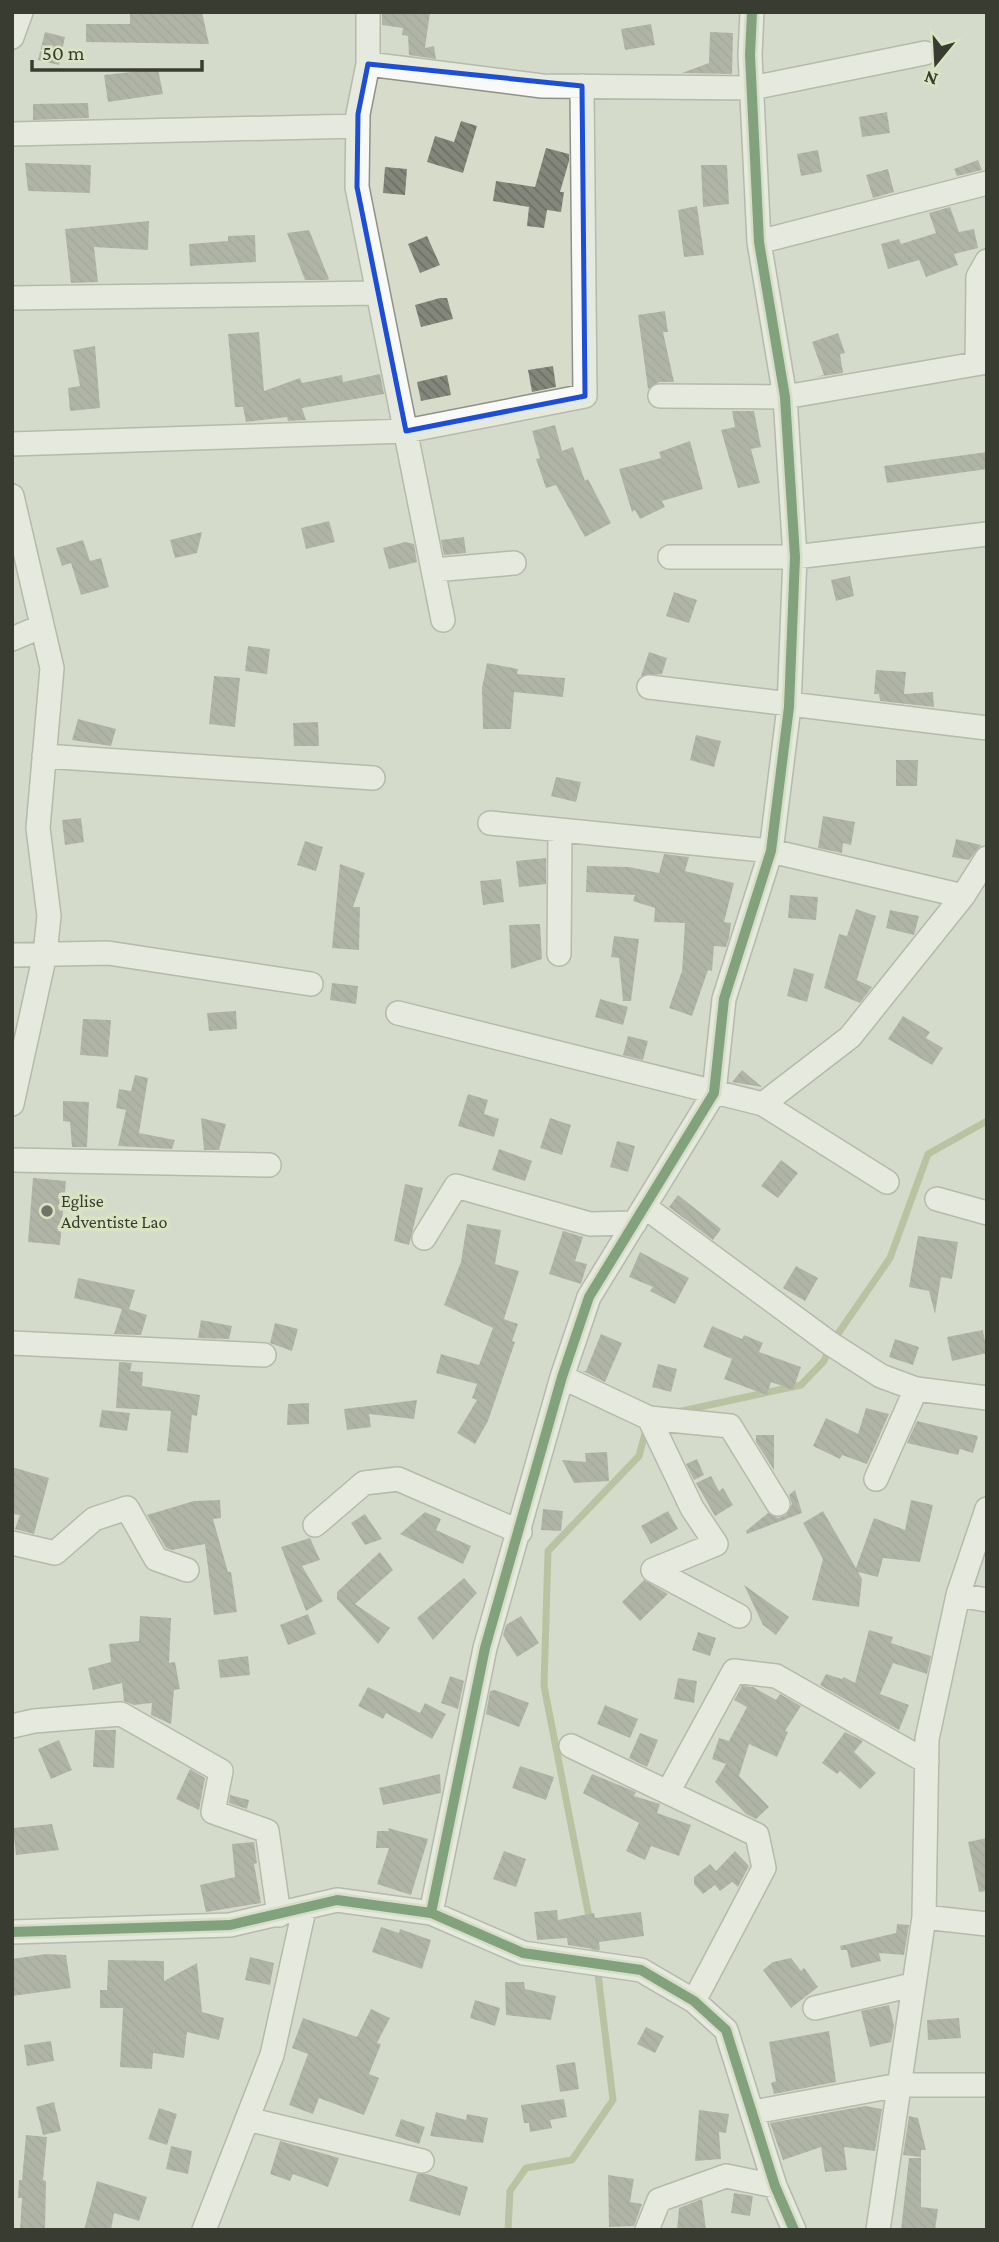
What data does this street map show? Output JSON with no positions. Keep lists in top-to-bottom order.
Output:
{
  "places": ["Eglise Adventiste Lao"],
  "scale_bar": "50 m",
  "north": "bottom"
}
